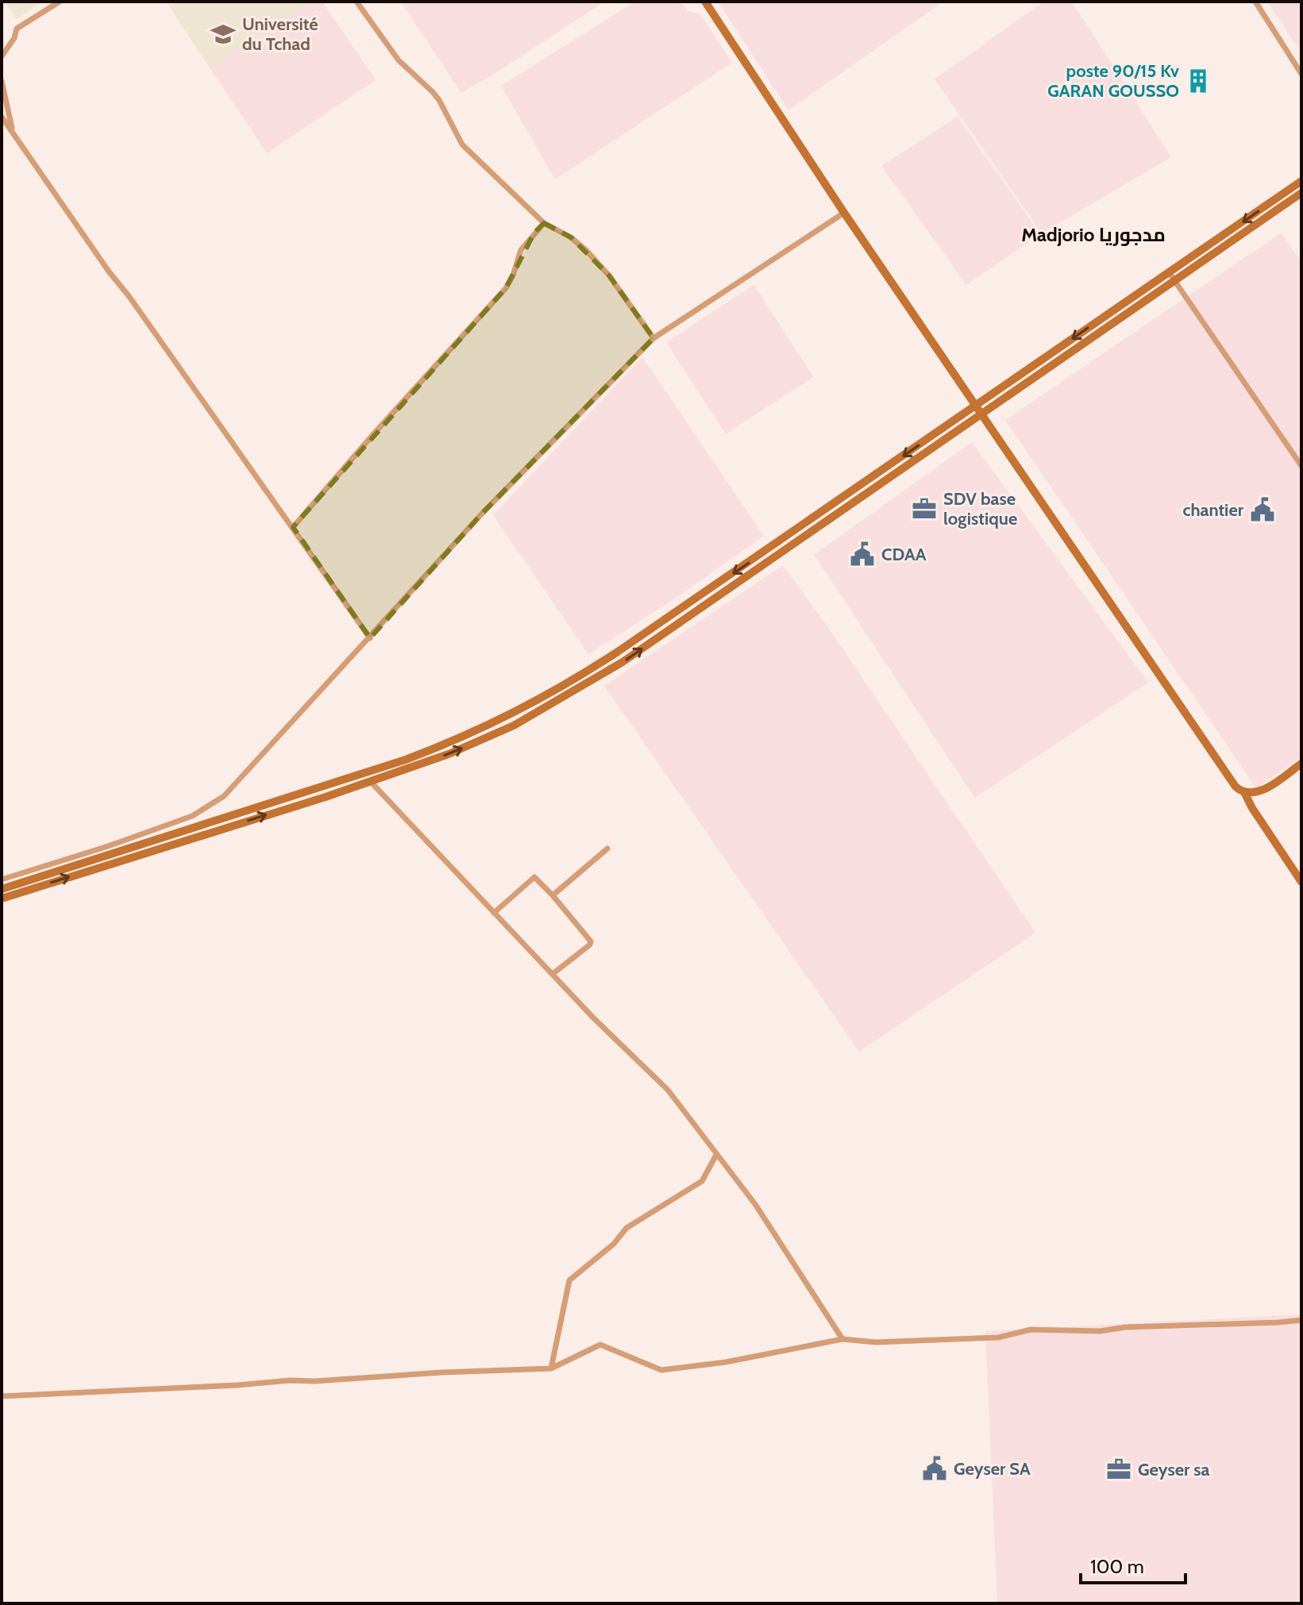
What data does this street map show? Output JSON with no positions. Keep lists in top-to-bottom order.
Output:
{
  "districts": ["Madjorio مدجوريا"],
  "places": {
    "school or university": ["Université du Tchad"],
    "building": ["poste 90/15 Kv GARAN GOUSSO"],
    "office": ["SDV base logistique", "Geyser sa"],
    "public building": ["chantier", "CDAA", "Geyser SA"]
  },
  "scale_bar": "100 m"
}
